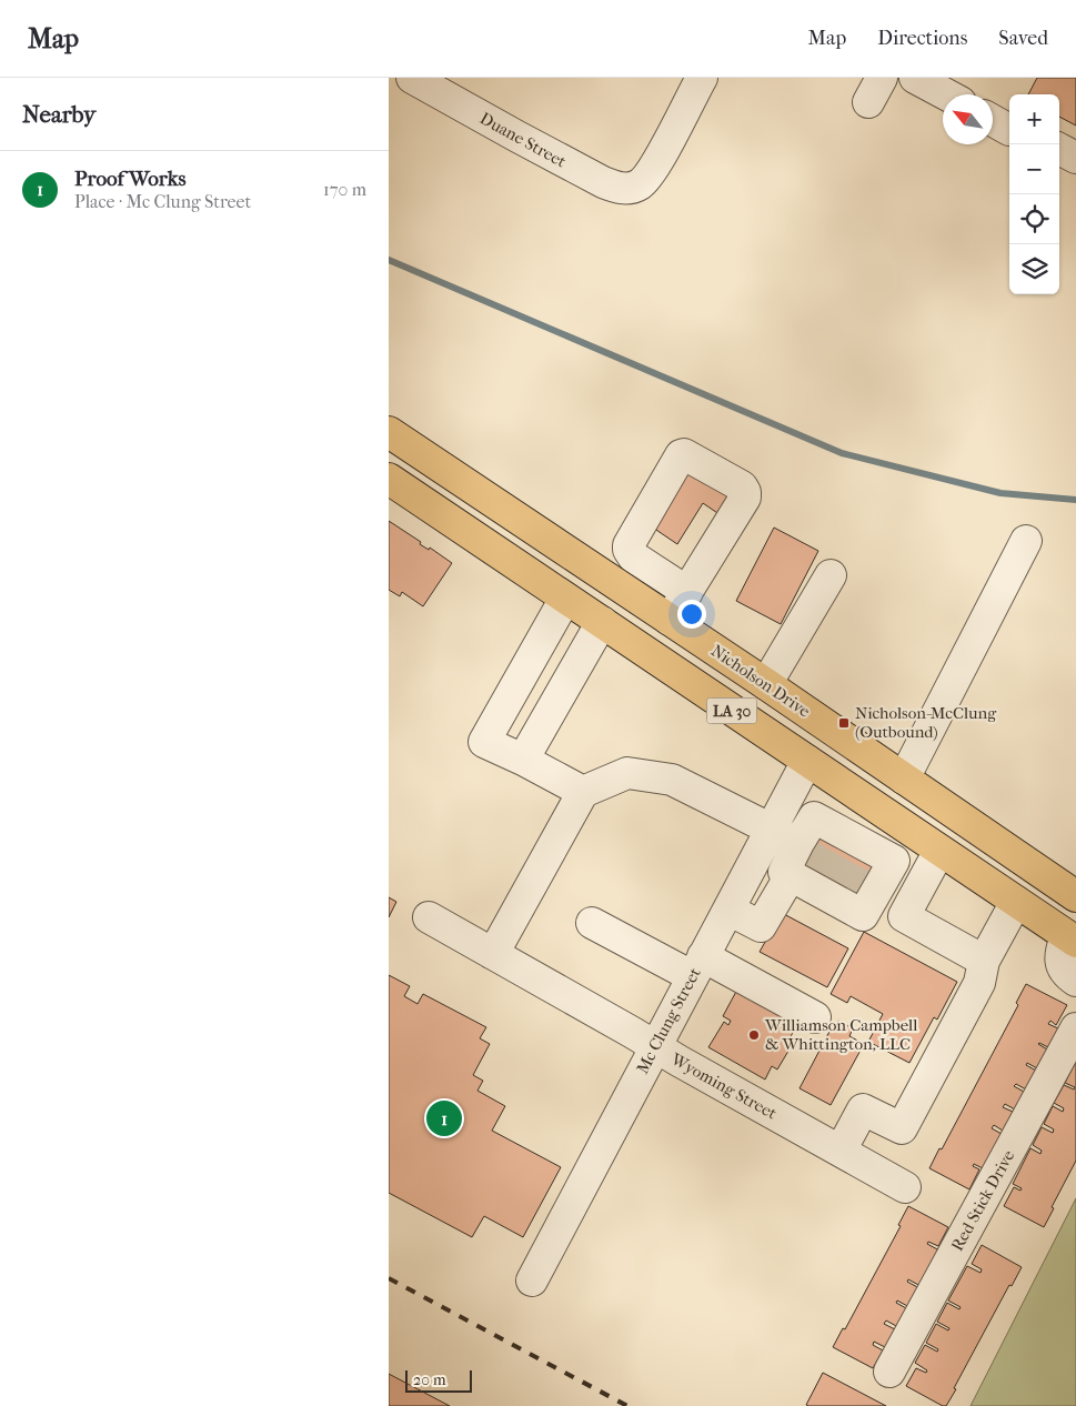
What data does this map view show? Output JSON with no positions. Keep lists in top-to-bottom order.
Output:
{
  "streets": {
    "main road": ["Nicholson Drive", "LA 30"],
    "street": [
      "Duane Street",
      "Mc Clung Street",
      "Wyoming Street",
      "Red Stick Drive"
    ]
  },
  "crossings": [
    ["LA 30", "Mc Clung Street"],
    ["Mc Clung Street", "Wyoming Street"]
  ],
  "places": {
    "transit": ["Nicholson-McClung (Outbound)"],
    "other": ["Williamson Campbell & Whittington, LLC"]
  },
  "scale_bar": "20 m",
  "north": "top left",
  "page": {
    "header": "Map",
    "nav": ["Map", "Directions", "Saved"],
    "heading": "Nearby",
    "map_buttons": ["+", "−"],
    "list": [
      {
        "mark": "1",
        "name": "Proof Works",
        "note": "Place · Mc Clung Street",
        "value": "170 m"
      }
    ],
    "pins": "1",
    "scale": "20 m"
  }
}
